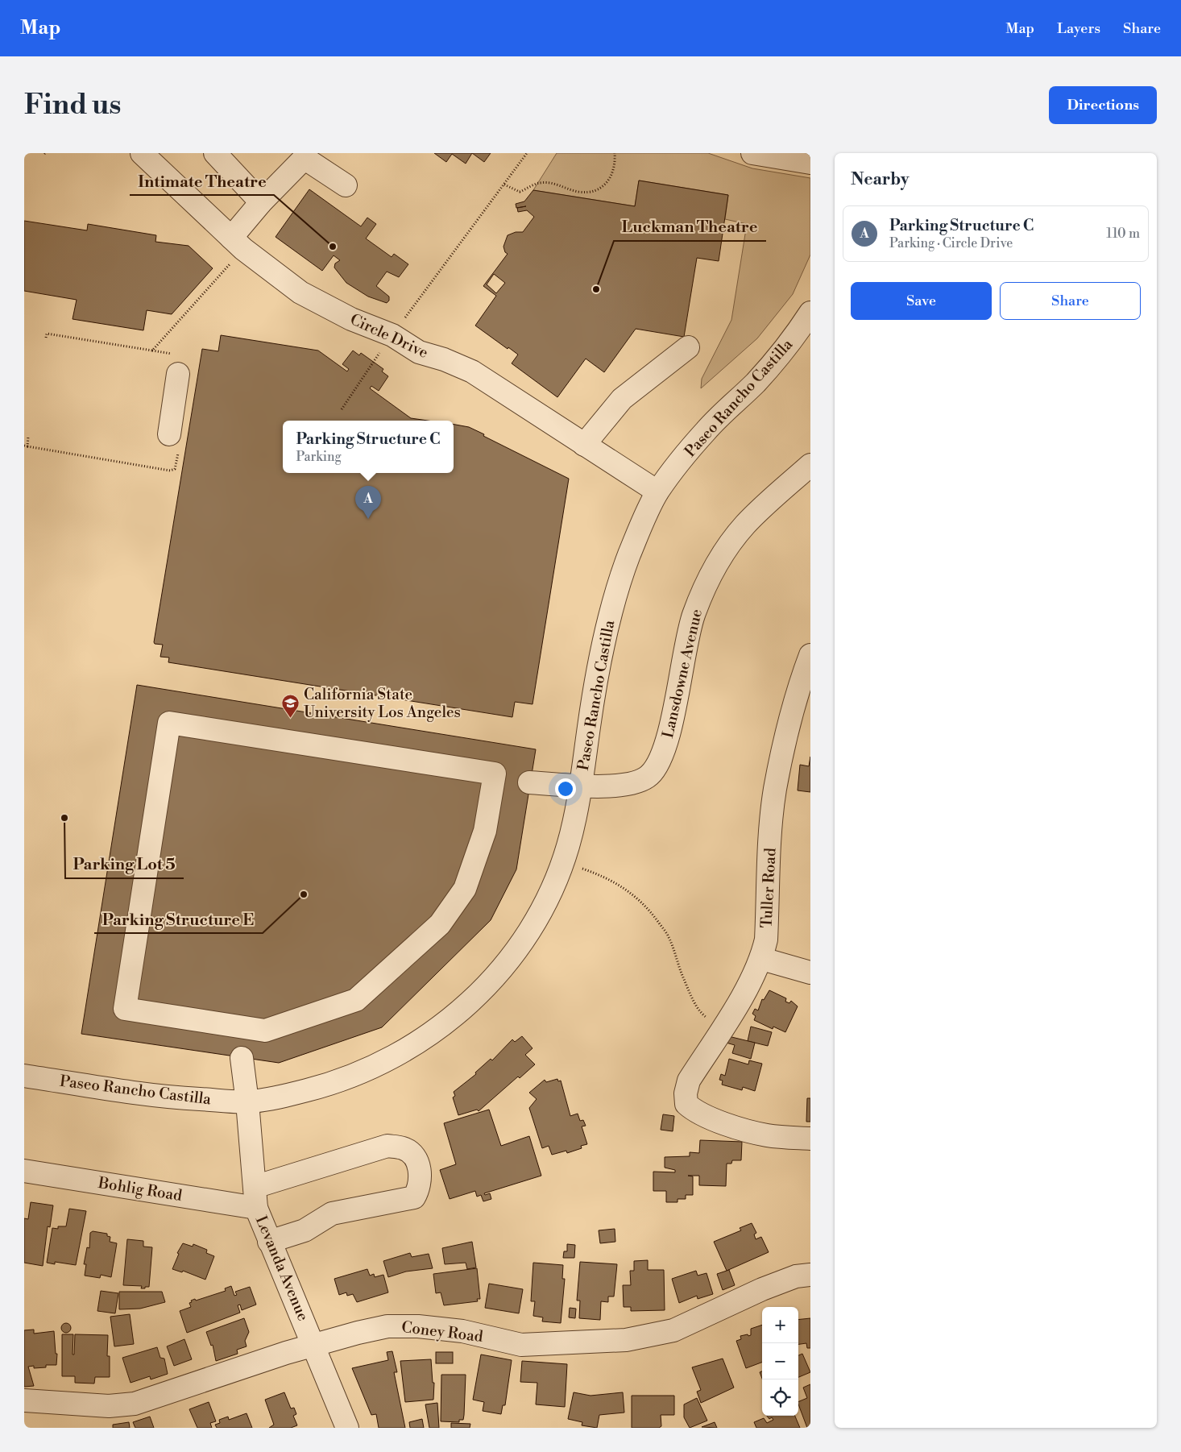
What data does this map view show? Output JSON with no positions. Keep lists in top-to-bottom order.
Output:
{
  "streets": {
    "street": [
      "Circle Drive",
      "Paseo Rancho Castilla",
      "Lansdowne Avenue",
      "Tuller Road",
      "Bohlig Road",
      "Levanda Avenue",
      "Coney Road"
    ]
  },
  "crossings": [
    ["Circle Drive", "Paseo Rancho Castilla"],
    ["Paseo Rancho Castilla", "Lansdowne Avenue"],
    ["Paseo Rancho Castilla", "Levanda Avenue"],
    ["Bohlig Road", "Levanda Avenue"],
    ["Levanda Avenue", "Coney Road"]
  ],
  "places": {
    "other": [
      "Intimate Theatre",
      "Luckman Theatre",
      "Parking Lot 5",
      "Parking Structure E"
    ],
    "school or university": ["California State University Los Angeles"]
  },
  "page": {
    "header": "Map",
    "nav": ["Map", "Layers", "Share"],
    "buttons": [
      "Directions",
      ["Save", "Share"]
    ],
    "title": "Find us",
    "heading": "Nearby",
    "list": [
      {
        "mark": "A",
        "name": "Parking Structure C",
        "note": "Parking · Circle Drive",
        "value": "110 m"
      }
    ],
    "popup": ["Parking Structure C", "Parking"],
    "pins": "A",
    "map_buttons": ["+", "−"]
  }
}
